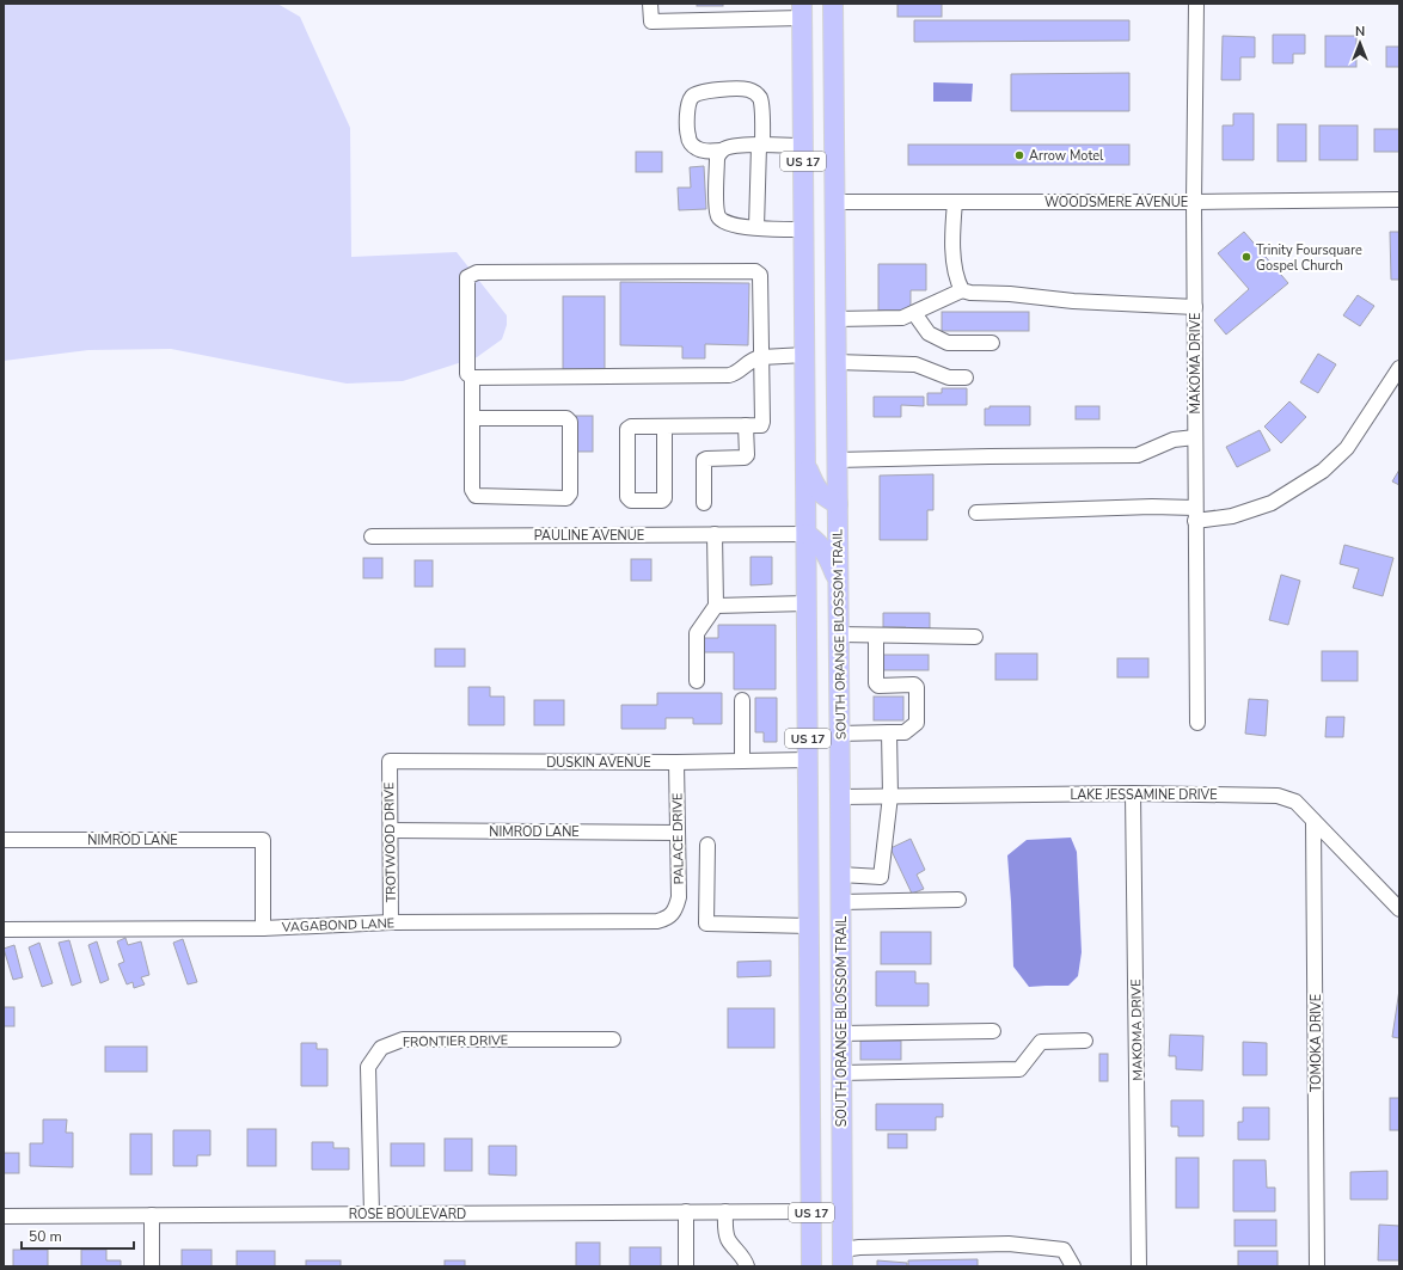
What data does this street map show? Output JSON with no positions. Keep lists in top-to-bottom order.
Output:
{
  "streets": {
    "main road": ["US 17", "SOUTH ORANGE BLOSSOM TRAIL"],
    "street": [
      "WOODSMERE AVENUE",
      "MAKOMA DRIVE",
      "PAULINE AVENUE",
      "DUSKIN AVENUE",
      "LAKE JESSAMINE DRIVE",
      "NIMROD LANE",
      "PALACE DRIVE",
      "TROTWOOD DRIVE",
      "VAGABOND LANE",
      "FRONTIER DRIVE",
      "TOMOKA DRIVE",
      "ROSE BOULEVARD"
    ]
  },
  "crossings": [
    ["US 17", "PAULINE AVENUE"],
    ["US 17", "DUSKIN AVENUE"],
    ["US 17", "ROSE BOULEVARD"],
    ["WOODSMERE AVENUE", "MAKOMA DRIVE"],
    ["WOODSMERE AVENUE", "SOUTH ORANGE BLOSSOM TRAIL"],
    ["MAKOMA DRIVE", "LAKE JESSAMINE DRIVE"],
    ["SOUTH ORANGE BLOSSOM TRAIL", "LAKE JESSAMINE DRIVE"],
    ["DUSKIN AVENUE", "PALACE DRIVE"],
    ["DUSKIN AVENUE", "TROTWOOD DRIVE"],
    ["LAKE JESSAMINE DRIVE", "TOMOKA DRIVE"],
    ["NIMROD LANE", "PALACE DRIVE"],
    ["NIMROD LANE", "TROTWOOD DRIVE"],
    ["NIMROD LANE", "VAGABOND LANE"],
    ["PALACE DRIVE", "VAGABOND LANE"],
    ["TROTWOOD DRIVE", "VAGABOND LANE"],
    ["FRONTIER DRIVE", "ROSE BOULEVARD"]
  ],
  "places": ["Arrow Motel", "Trinity Foursquare Gospel Church"],
  "scale_bar": "50 m",
  "north": "top"
}
